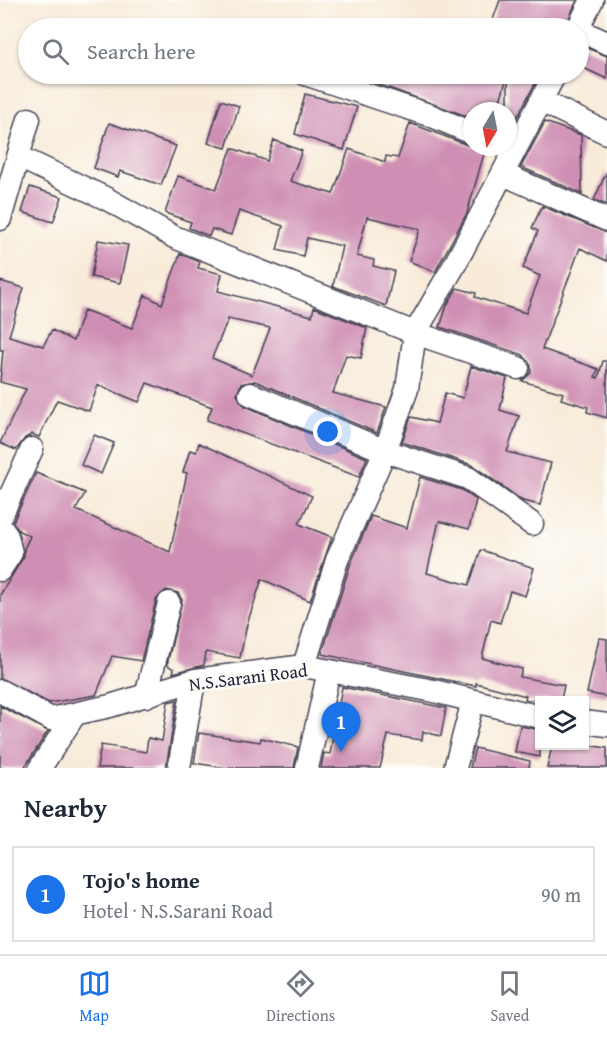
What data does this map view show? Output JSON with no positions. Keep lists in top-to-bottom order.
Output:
{
  "streets": {
    "street": ["N.S.Sarani Road"]
  },
  "north": "bottom",
  "page": {
    "search": "Search here",
    "pins": "1",
    "heading": "Nearby",
    "list": [
      {
        "mark": "1",
        "name": "Tojo's home",
        "note": "Hotel · N.S.Sarani Road",
        "value": "90 m"
      }
    ],
    "nav": ["Map", "Directions", "Saved"]
  }
}
